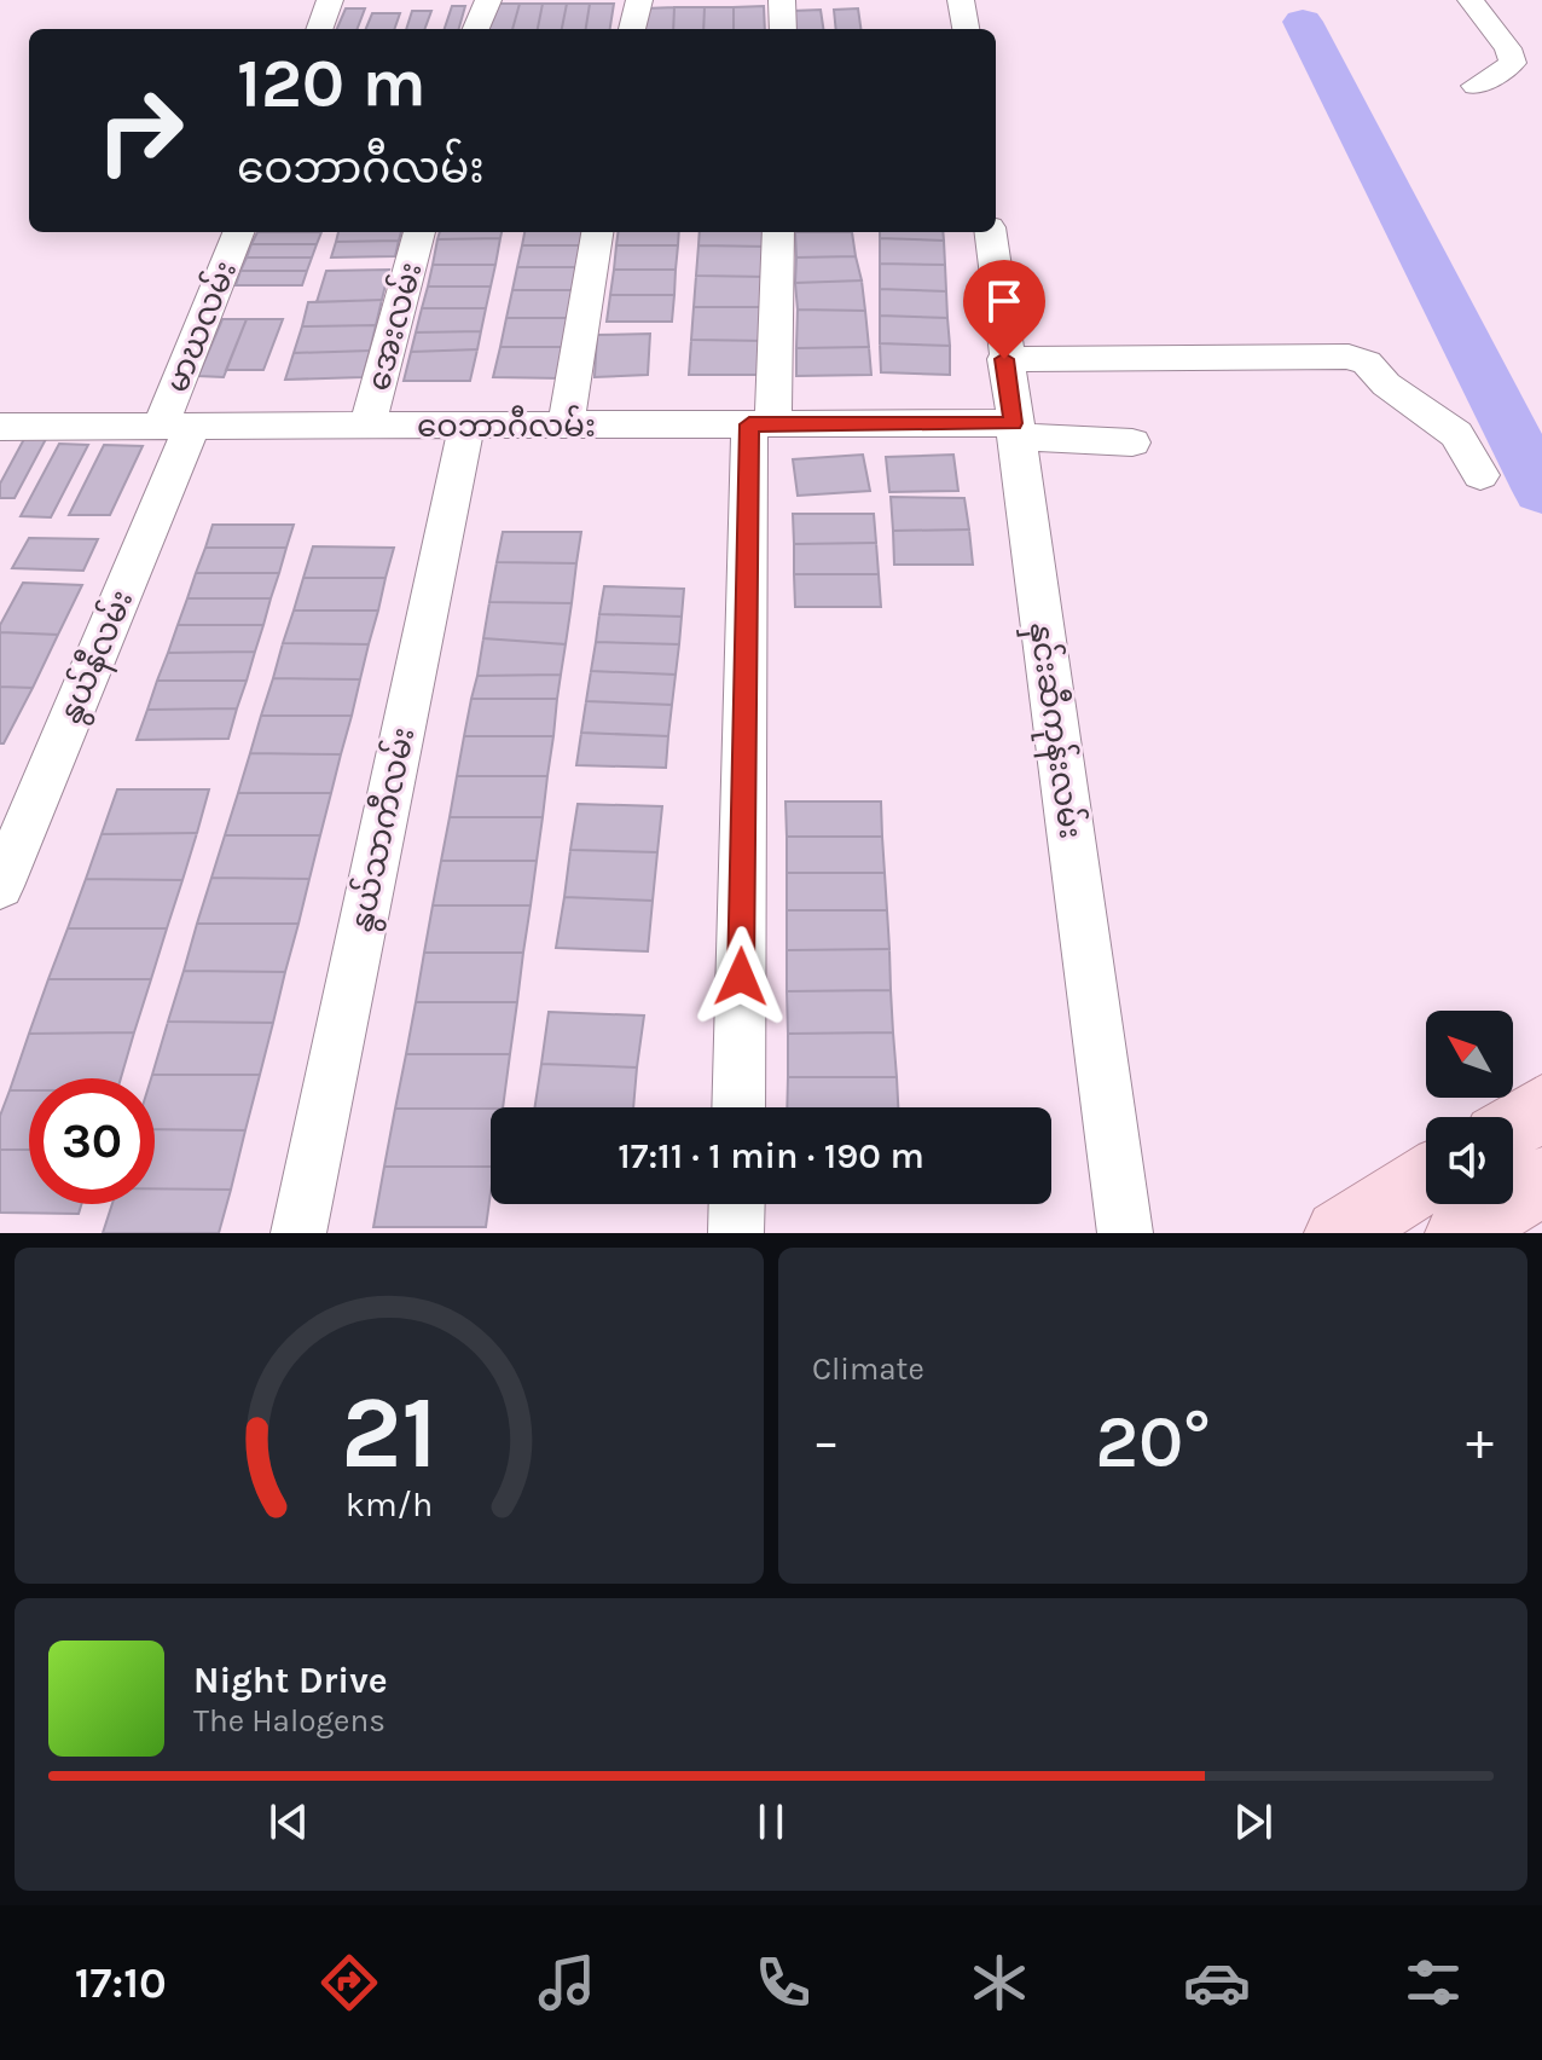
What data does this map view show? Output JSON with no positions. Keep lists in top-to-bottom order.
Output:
{
  "streets": {
    "street": [
      "မာဃလမ်း",
      "အေးလမ်း",
      "ဝေဘာဂီလမ်း",
      "နွယ်နီလမ်း",
      "နှင်းဆီကုန်းလမ်း",
      "နွယ်သာကီလမ်း"
    ]
  },
  "crossings": [
    ["မာဃလမ်း", "ဝေဘာဂီလမ်း"],
    ["မာဃလမ်း", "နွယ်နီလမ်း"],
    ["အေးလမ်း", "ဝေဘာဂီလမ်း"],
    ["ဝေဘာဂီလမ်း", "နွယ်နီလမ်း"],
    ["ဝေဘာဂီလမ်း", "နှင်းဆီကုန်းလမ်း"],
    ["ဝေဘာဂီလမ်း", "နွယ်သာကီလမ်း"]
  ],
  "north": "top left",
  "page": {
    "turn": ["120 m", "ဝေဘာဂီလမ်း"],
    "limit": "30",
    "trip": "17:11 · 1 min · 190 m",
    "tile": "Climate",
    "heat": ["−", "20°", "+"],
    "song": ["Night Drive", "The Halogens"],
    "tabs": "17:10",
    "gauge": ["21", "km/h"]
  }
}
